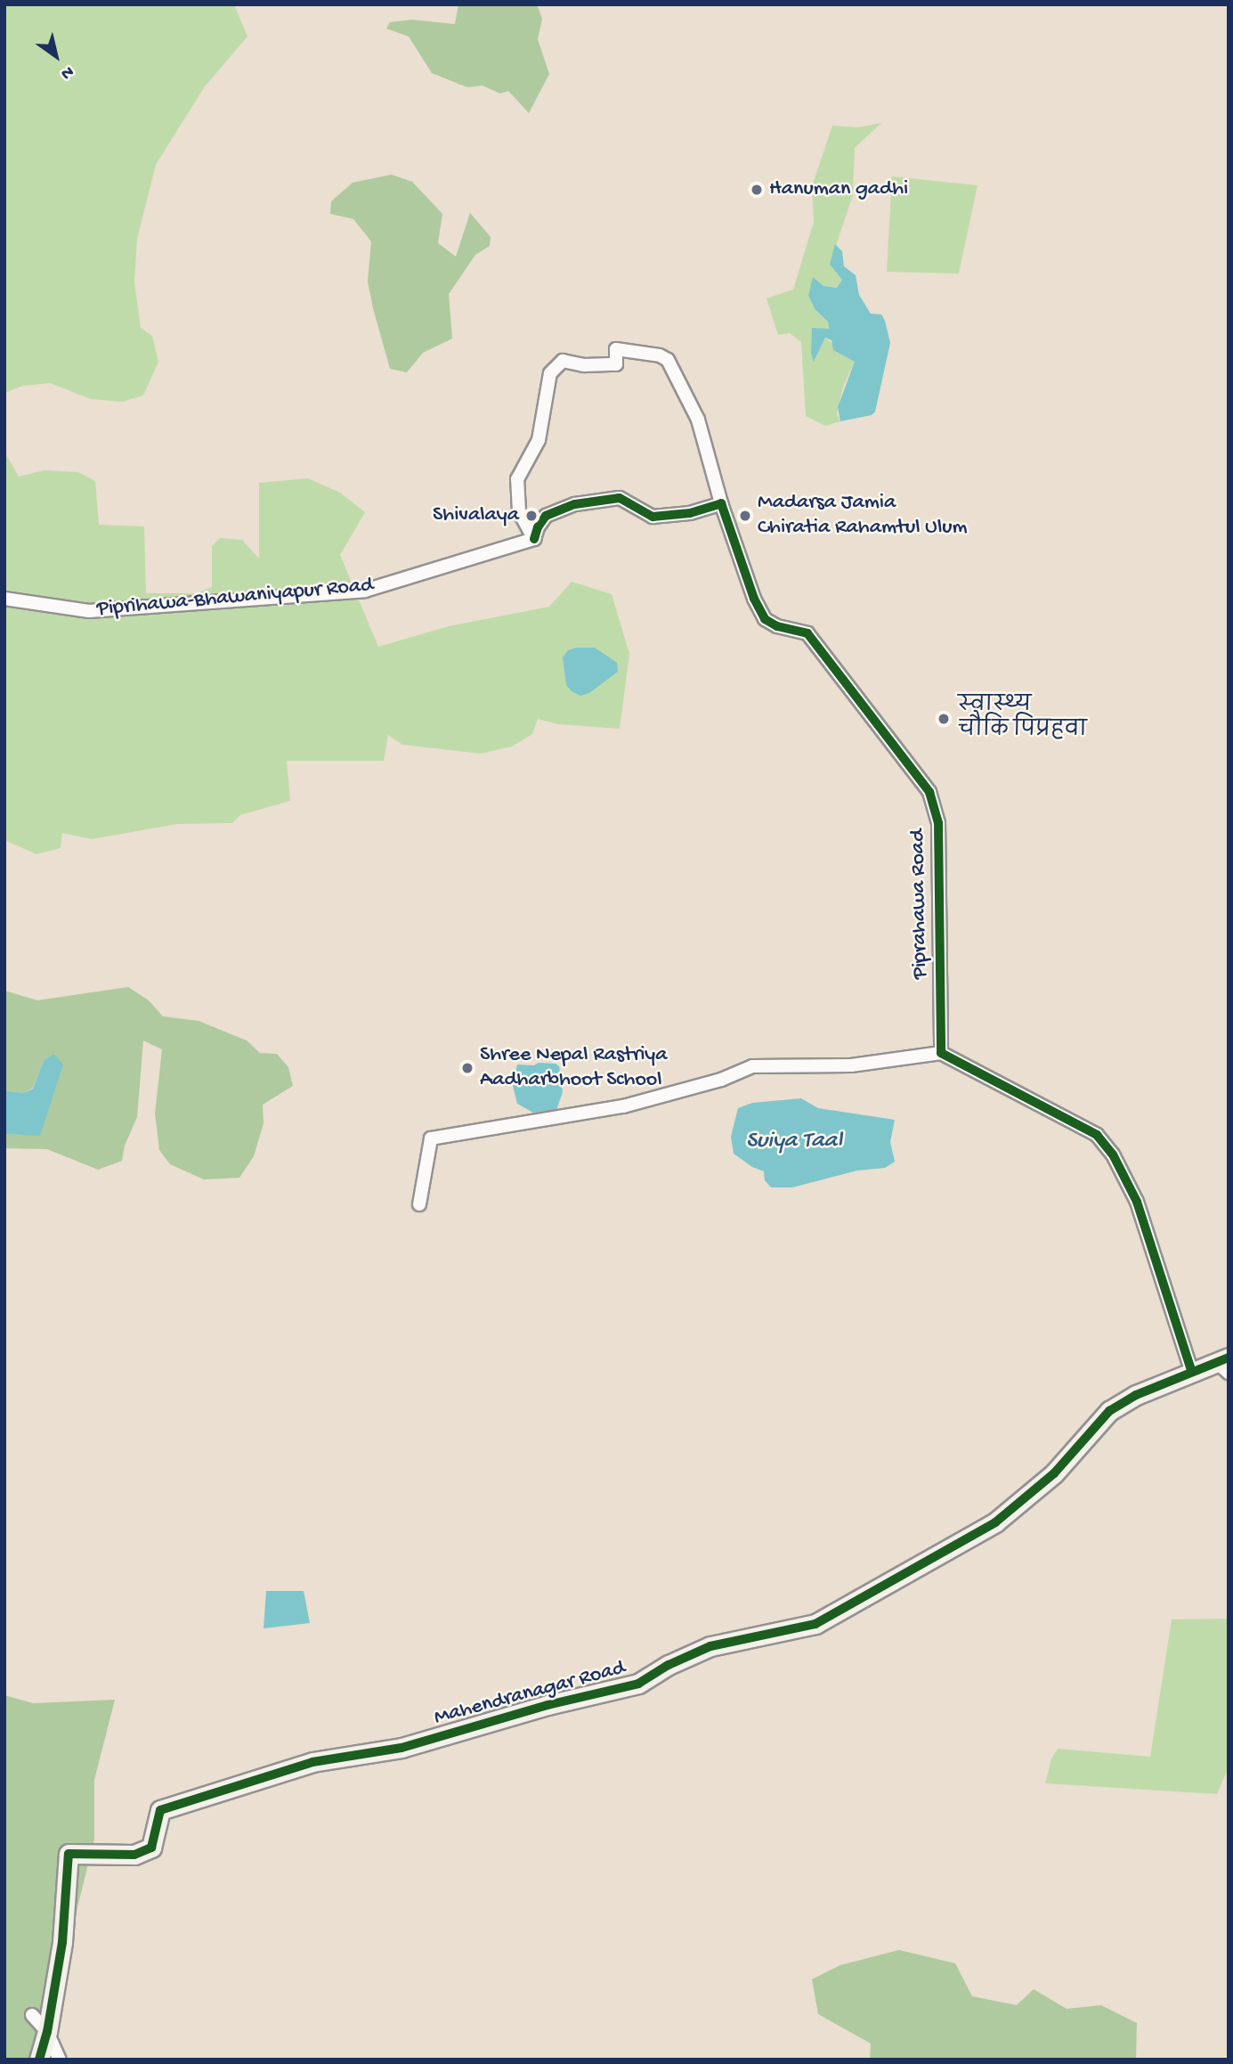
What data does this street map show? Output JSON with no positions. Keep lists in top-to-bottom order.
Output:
{
  "streets": {
    "street": ["Piprihawa-Bhawaniyapur Road", "Piprahawa Road", "Mahendranagar Road"]
  },
  "water": ["Suiya Taal"],
  "places": [
    "Hanuman gadhi",
    "Shivalaya",
    "Madarsa Jamia Chiratia Rahamtul Ulum",
    "स्वास्थ्य चाैकि पिप्रहवा",
    "Shree Nepal Rastriya Aadharbhoot School"
  ],
  "north": "bottom right"
}
